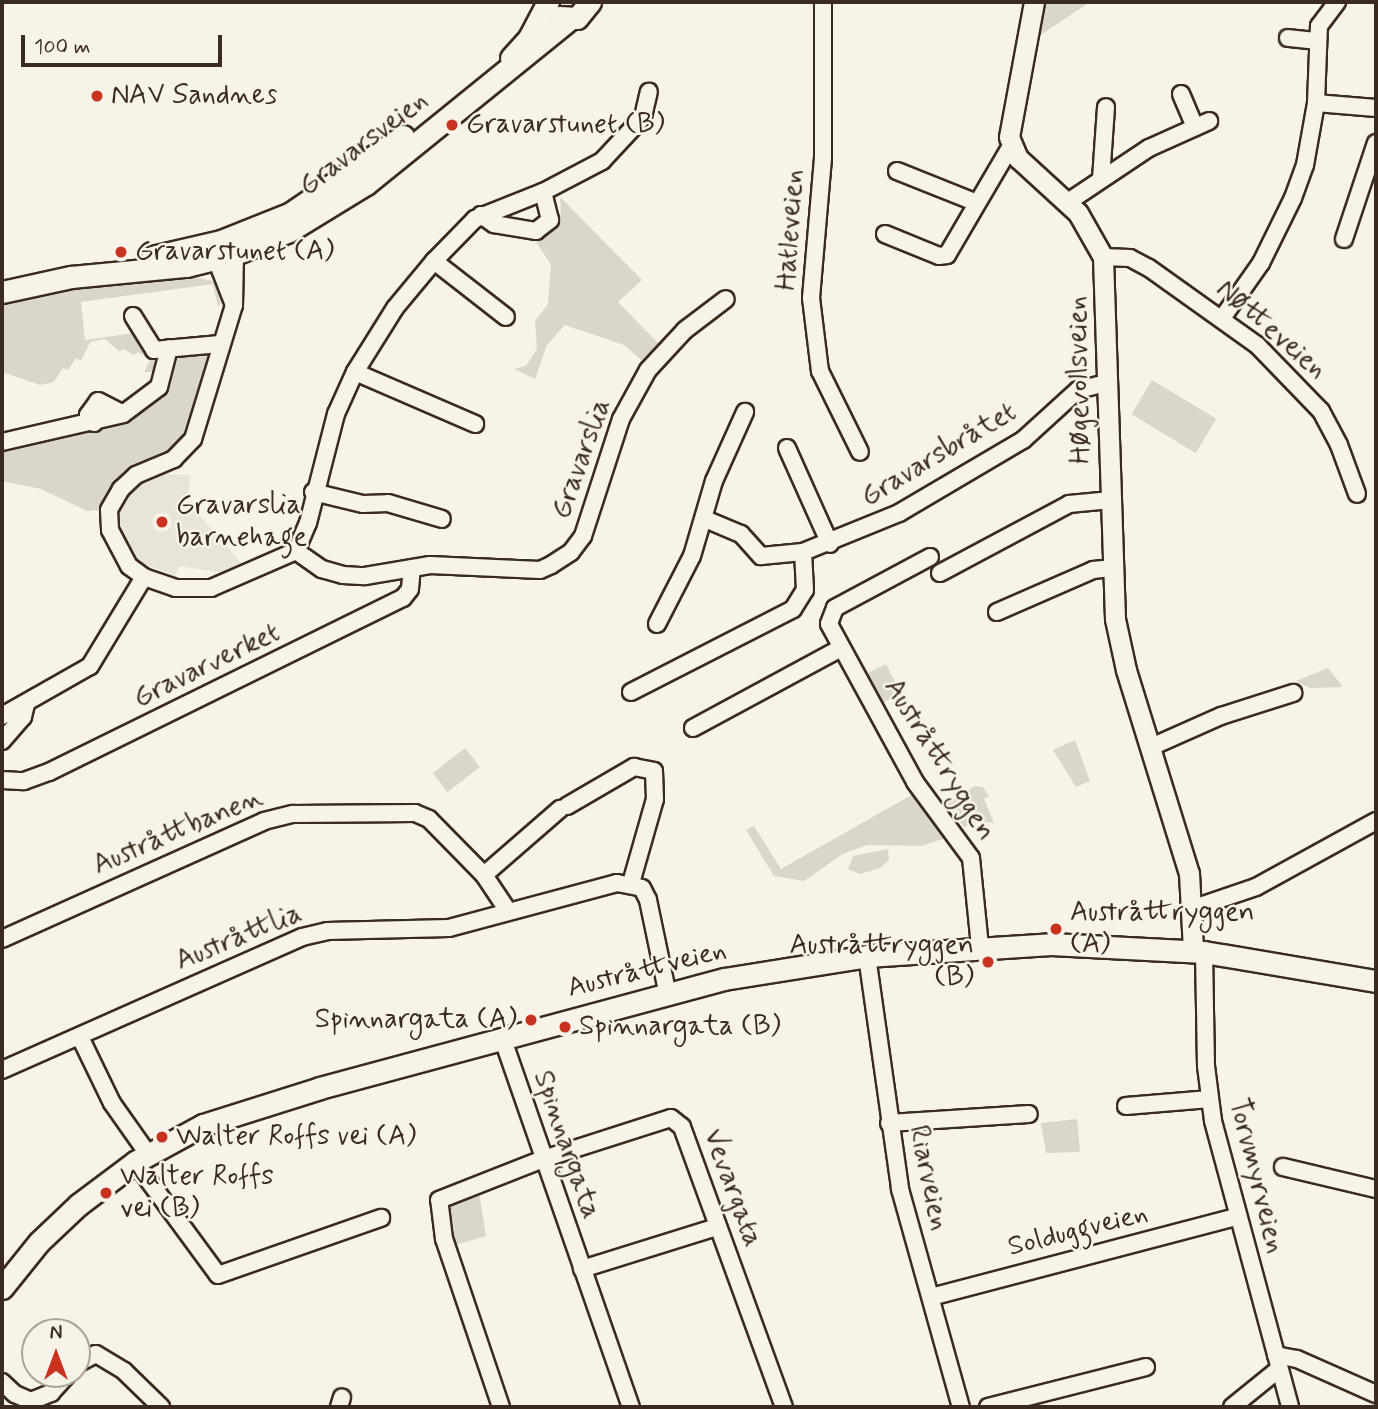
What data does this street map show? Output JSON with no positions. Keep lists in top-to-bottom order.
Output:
{
  "streets": {
    "main road": ["Gravarsveien", "Austråttveien"],
    "street": [
      "Hatleveien",
      "Nøtteveien",
      "Høgevollsveien",
      "Gravarsbråtet",
      "Gravarslia",
      "Gravarverket",
      "Austråttryggen",
      "Austråttbanen",
      "Austråttlia",
      "Spinnargata",
      "Torvmyrveien",
      "Riarveien",
      "Vevargata",
      "Solduggveien"
    ]
  },
  "crossings": [
    ["Nøtteveien", "Høgevollsveien"],
    ["Høgevollsveien", "Gravarsbråtet"],
    ["Høgevollsveien", "Austråttveien"],
    ["Høgevollsveien", "Torvmyrveien"],
    ["Gravarslia", "Gravarverket"],
    ["Austråttryggen", "Austråttveien"],
    ["Austråttbanen", "Austråttlia"],
    ["Austråttveien", "Spinnargata"],
    ["Austråttveien", "Torvmyrveien"],
    ["Austråttveien", "Riarveien"],
    ["Spinnargata", "Vevargata"],
    ["Torvmyrveien", "Solduggveien"],
    ["Riarveien", "Solduggveien"]
  ],
  "places": [
    "NAV Sandnes",
    "Gravarstunet (B)",
    "Gravarstunet (A)",
    "Gravarslia barnehage",
    "Austråttryggen (A)",
    "Austråttryggen (B)",
    "Spinnargata (A)",
    "Spinnargata (B)",
    "Walter Roffs vei (A)",
    "Walter Roffs vei (B)"
  ],
  "scale_bar": "100 m",
  "north": "top"
}
